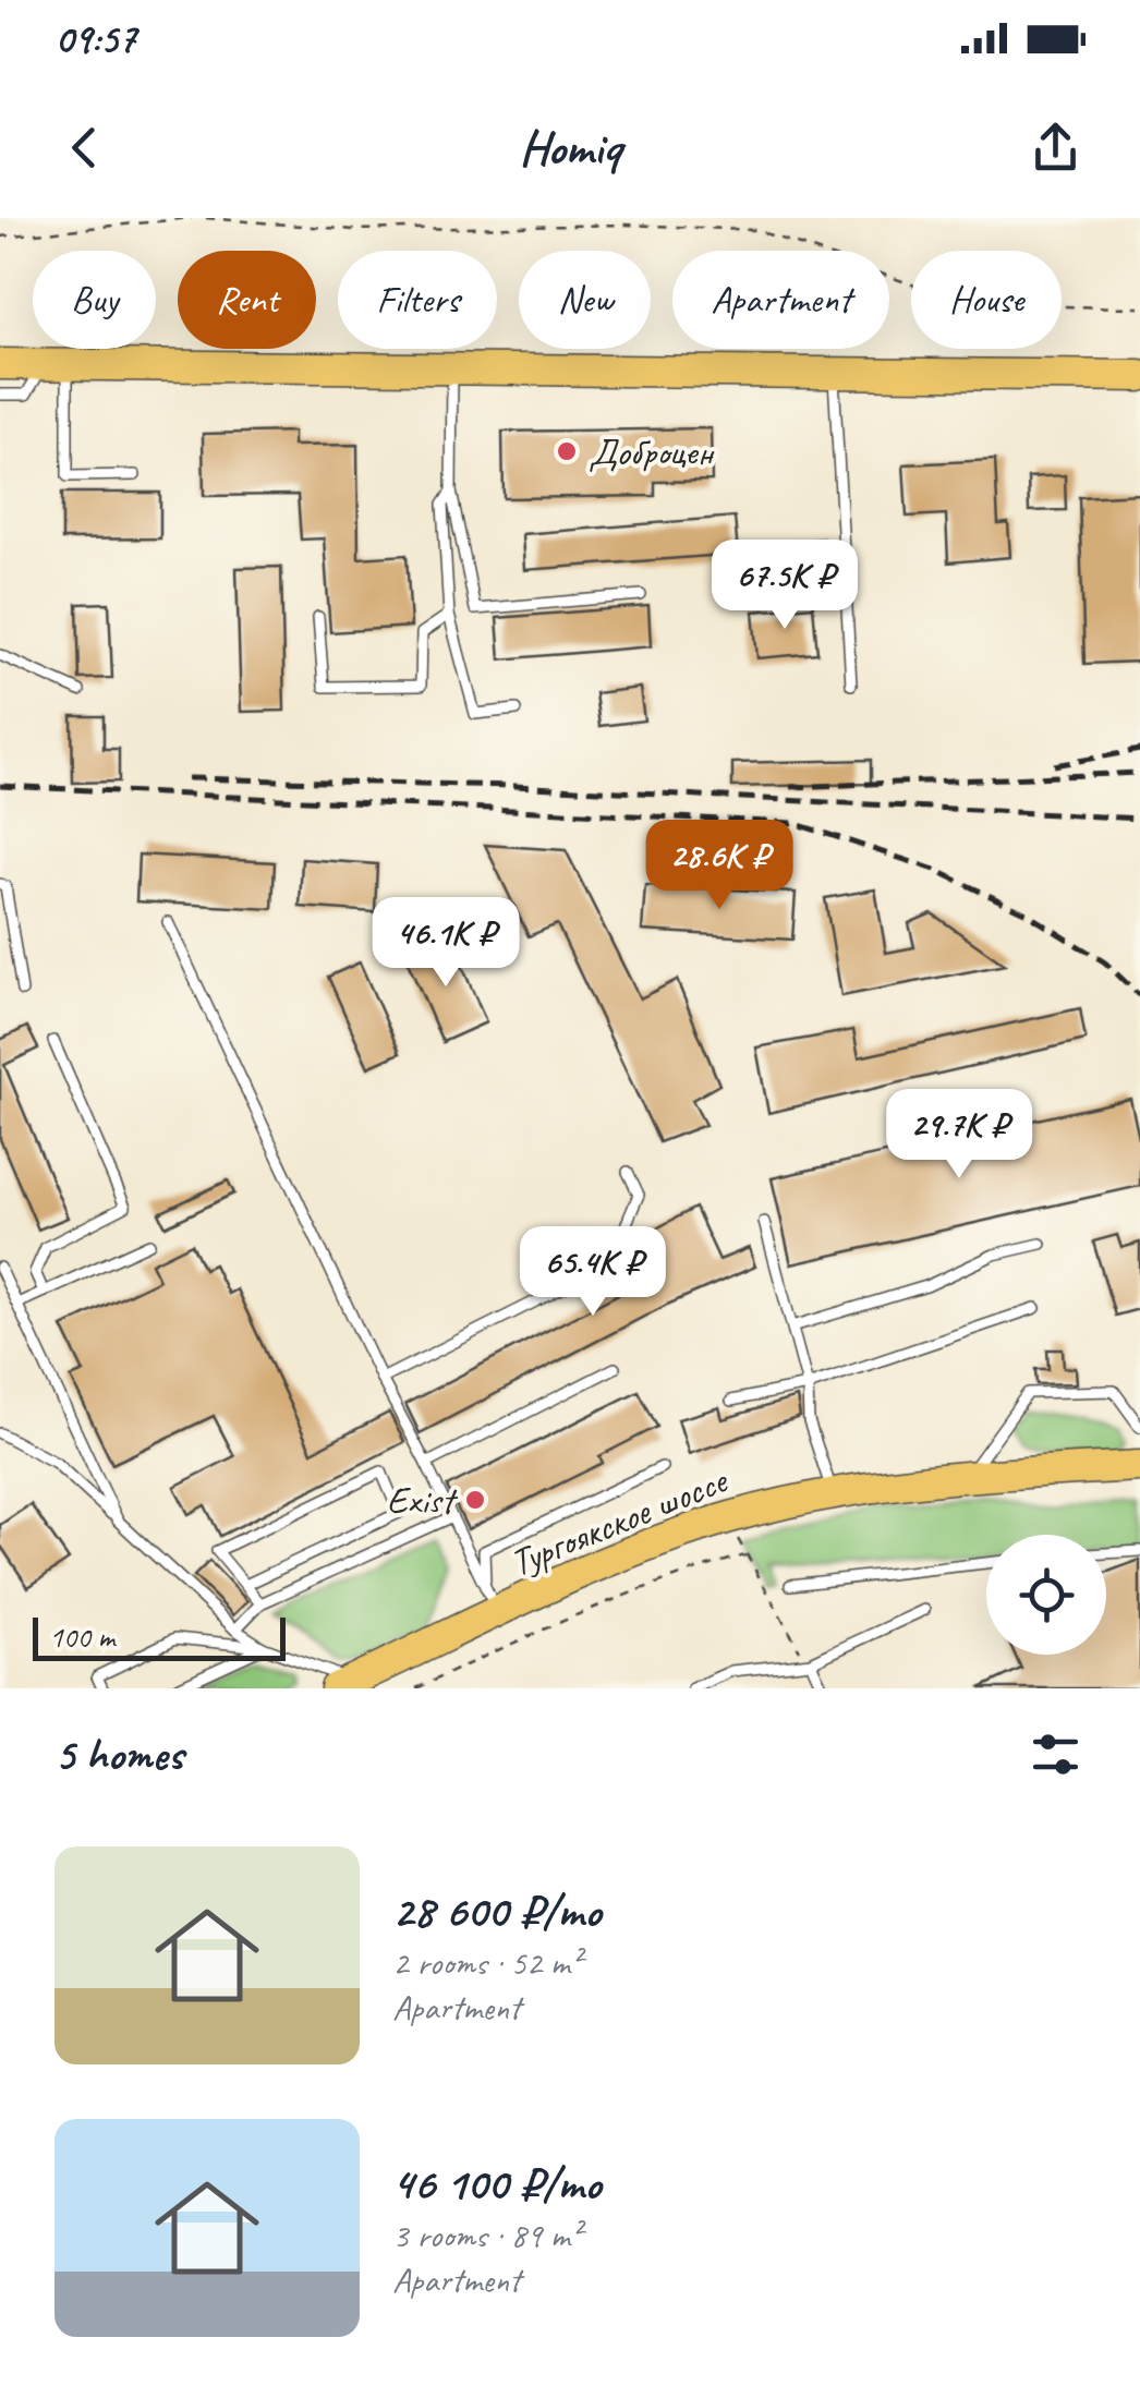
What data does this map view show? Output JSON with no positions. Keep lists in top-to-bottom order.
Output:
{
  "streets": {
    "main road": ["Тургоякское шоссе"]
  },
  "places": ["Доброцен", "Exist"],
  "scale_bar": "100 m",
  "page": {
    "status": "09:57",
    "header": "Homiq",
    "chip": [
      "Buy",
      "Rent",
      "Filters",
      "New",
      "Apartment",
      "House"
    ],
    "price": [
      "67.5K ₽",
      "28.6K ₽",
      "46.1K ₽",
      "29.7K ₽",
      "65.4K ₽"
    ],
    "scale": "100 m",
    "heading": "5 homes",
    "list": [
      {
        "name": "28 600 ₽/mo",
        "note": "2 rooms · 52 m² · Apartment"
      },
      {
        "name": "46 100 ₽/mo",
        "note": "3 rooms · 89 m² · Apartment"
      }
    ]
  }
}
